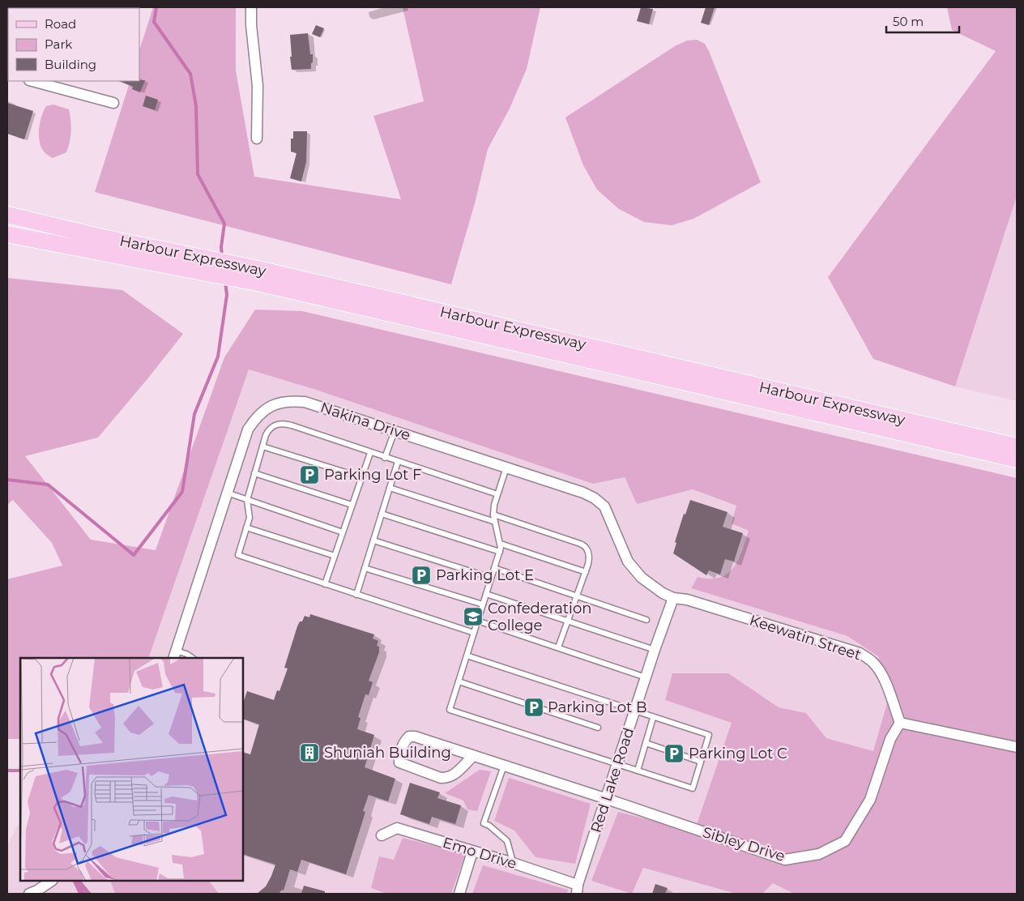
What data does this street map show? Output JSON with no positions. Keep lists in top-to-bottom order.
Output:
{
  "streets": {
    "main road": ["Harbour Expressway"],
    "street": [
      "Nakina Drive",
      "Keewatin Street",
      "Red Lake Road",
      "Sibley Drive",
      "Emo Drive"
    ]
  },
  "crossings": [
    ["Nakina Drive", "Keewatin Street"],
    ["Nakina Drive", "Red Lake Road"],
    ["Keewatin Street", "Red Lake Road"],
    ["Keewatin Street", "Sibley Drive"],
    ["Red Lake Road", "Sibley Drive"],
    ["Red Lake Road", "Emo Drive"]
  ],
  "places": {
    "parking": [
      "Parking Lot F",
      "Parking Lot E",
      "Parking Lot B",
      "Parking Lot C"
    ],
    "school or university": ["Confederation College"],
    "building": ["Shuniah Building"]
  },
  "legend": ["Road", "Park", "Building"],
  "scale_bar": "50 m"
}
